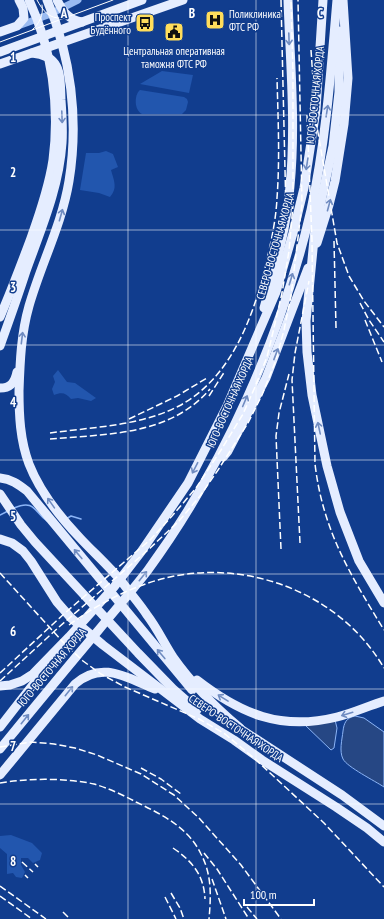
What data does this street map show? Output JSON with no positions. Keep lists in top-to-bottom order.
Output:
{
  "streets": {
    "main road": ["ЮГО-ВОСТОЧНАЯ ХОРДА", "СЕВЕРО-ВОСТОЧНАЯ ХОРДА"]
  },
  "crossings": [
    ["ЮГО-ВОСТОЧНАЯ ХОРДА", "СЕВЕРО-ВОСТОЧНАЯ ХОРДА"]
  ],
  "places": {
    "hospital": ["Поликлиника ФТС РФ"],
    "bus stop": ["Проспект Будённого"],
    "public building": ["Центральная оперативная таможня ФТС РФ"]
  },
  "scale_bar": "100 m",
  "grid": {
    "columns": ["A", "B", "C"],
    "rows": [
      "1",
      "2",
      "3",
      "4",
      "5",
      "6",
      "7",
      "8"
    ]
  }
}
